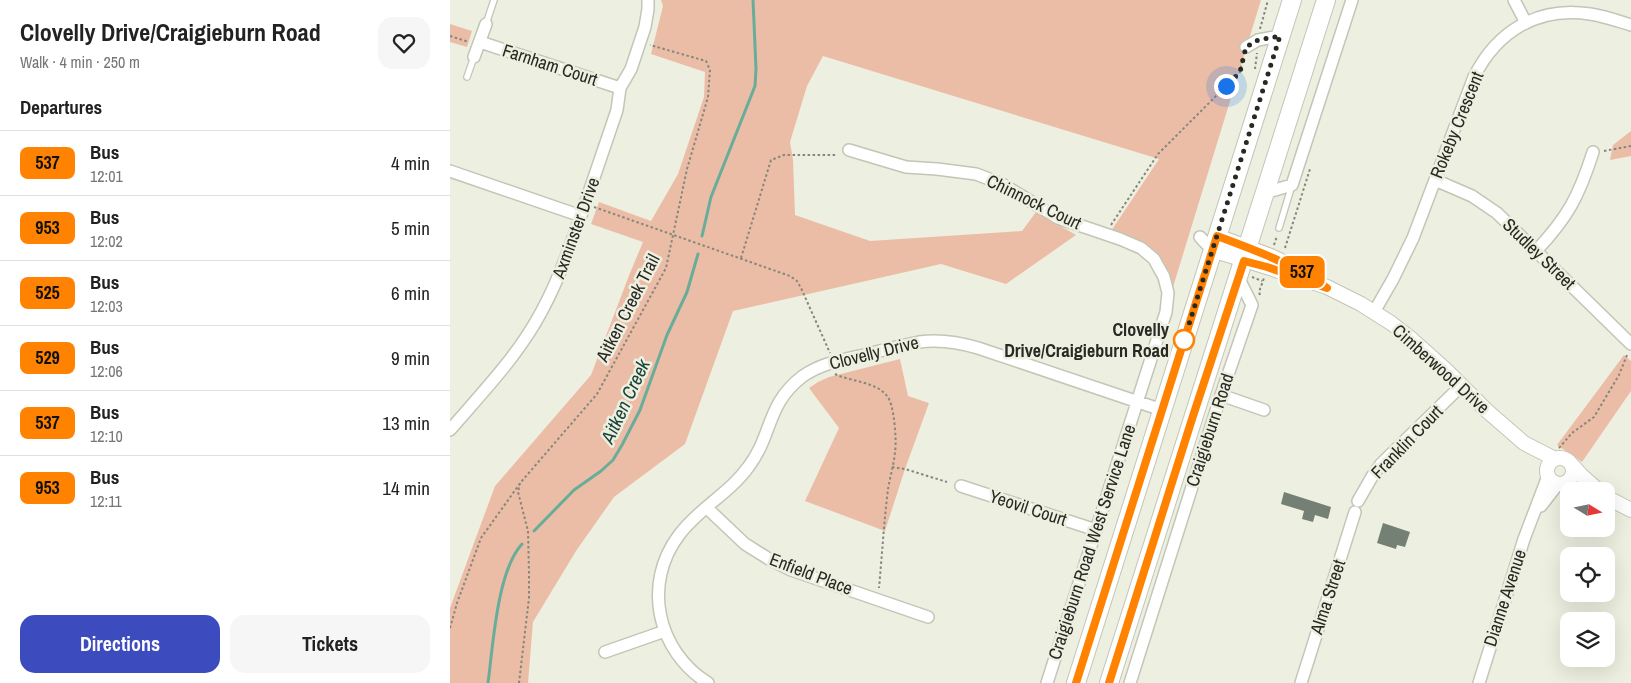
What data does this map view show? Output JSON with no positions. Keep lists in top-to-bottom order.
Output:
{
  "streets": {
    "main road": ["Craigieburn Road"],
    "street": [
      "Farnham Court",
      "Rokeby Crescent",
      "Chinnock Court",
      "Axminster Drive",
      "Studley Street",
      "Clovelly Drive",
      "Cimberwood Drive",
      "Franklin Court",
      "Yeovil Court",
      "Craigieburn Road West Service Lane",
      "Enfield Place",
      "Alma Street",
      "Dianne Avenue"
    ],
    "path": ["Aitken Creek Trail"]
  },
  "crossings": [
    ["Farnham Court", "Axminster Drive"],
    ["Rokeby Crescent", "Studley Street"],
    ["Rokeby Crescent", "Cimberwood Drive"],
    ["Chinnock Court", "Clovelly Drive"],
    ["Chinnock Court", "Craigieburn Road West Service Lane"],
    ["Clovelly Drive", "Craigieburn Road West Service Lane"],
    ["Clovelly Drive", "Enfield Place"],
    ["Cimberwood Drive", "Craigieburn Road"],
    ["Cimberwood Drive", "Franklin Court"],
    ["Cimberwood Drive", "Dianne Avenue"],
    ["Franklin Court", "Alma Street"],
    ["Yeovil Court", "Craigieburn Road West Service Lane"]
  ],
  "water": ["Aitken Creek"],
  "places": ["Clovelly Drive/Craigieburn Road"],
  "lines": ["bus line 537"],
  "north": "right",
  "page": {
    "heading": [
      ["Clovelly Drive/Craigieburn Road", "Walk · 4 min · 250 m"],
      "Departures"
    ],
    "on_map": "537",
    "list": [
      {
        "mark": "537",
        "name": "Bus",
        "note": "12:01",
        "value": "4 min"
      },
      {
        "mark": "953",
        "name": "Bus",
        "note": "12:02",
        "value": "5 min"
      },
      {
        "mark": "525",
        "name": "Bus",
        "note": "12:03",
        "value": "6 min"
      },
      {
        "mark": "529",
        "name": "Bus",
        "note": "12:06",
        "value": "9 min"
      },
      {
        "mark": "537",
        "name": "Bus",
        "note": "12:10",
        "value": "13 min"
      },
      {
        "mark": "953",
        "name": "Bus",
        "note": "12:11",
        "value": "14 min"
      }
    ],
    "buttons": ["Directions", "Tickets"]
  }
}
